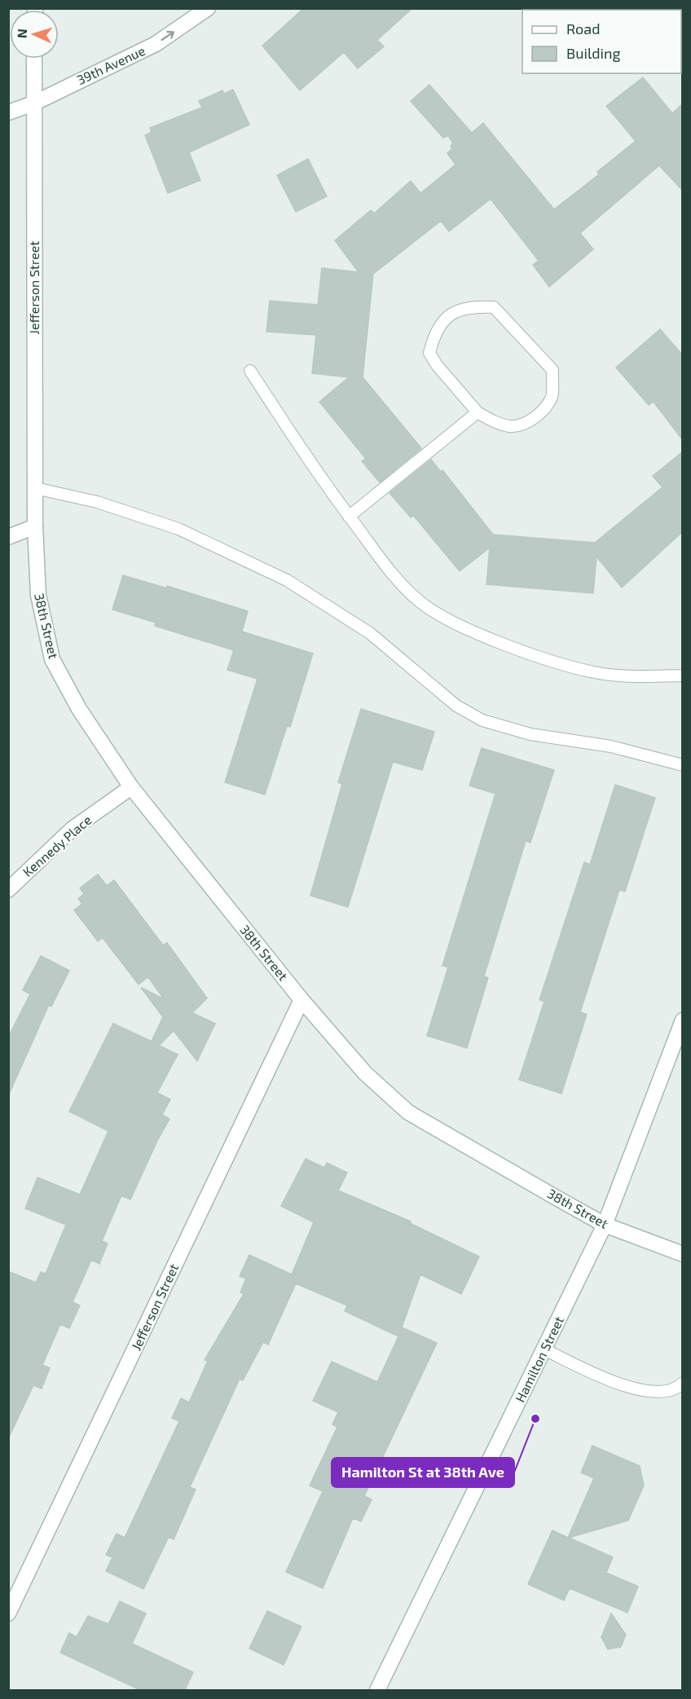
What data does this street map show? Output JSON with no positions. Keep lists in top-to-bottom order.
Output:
{
  "streets": {
    "street": [
      "39th Avenue",
      "Jefferson Street",
      "38th Street",
      "Kennedy Place",
      "Hamilton Street"
    ]
  },
  "crossings": [
    ["39th Avenue", "Jefferson Street"],
    ["Jefferson Street", "38th Street"],
    ["38th Street", "Kennedy Place"],
    ["38th Street", "Hamilton Street"]
  ],
  "one_way": ["39th Avenue"],
  "places": ["Hamilton St at 38th Ave"],
  "legend": ["Road", "Building"],
  "north": "left"
}
